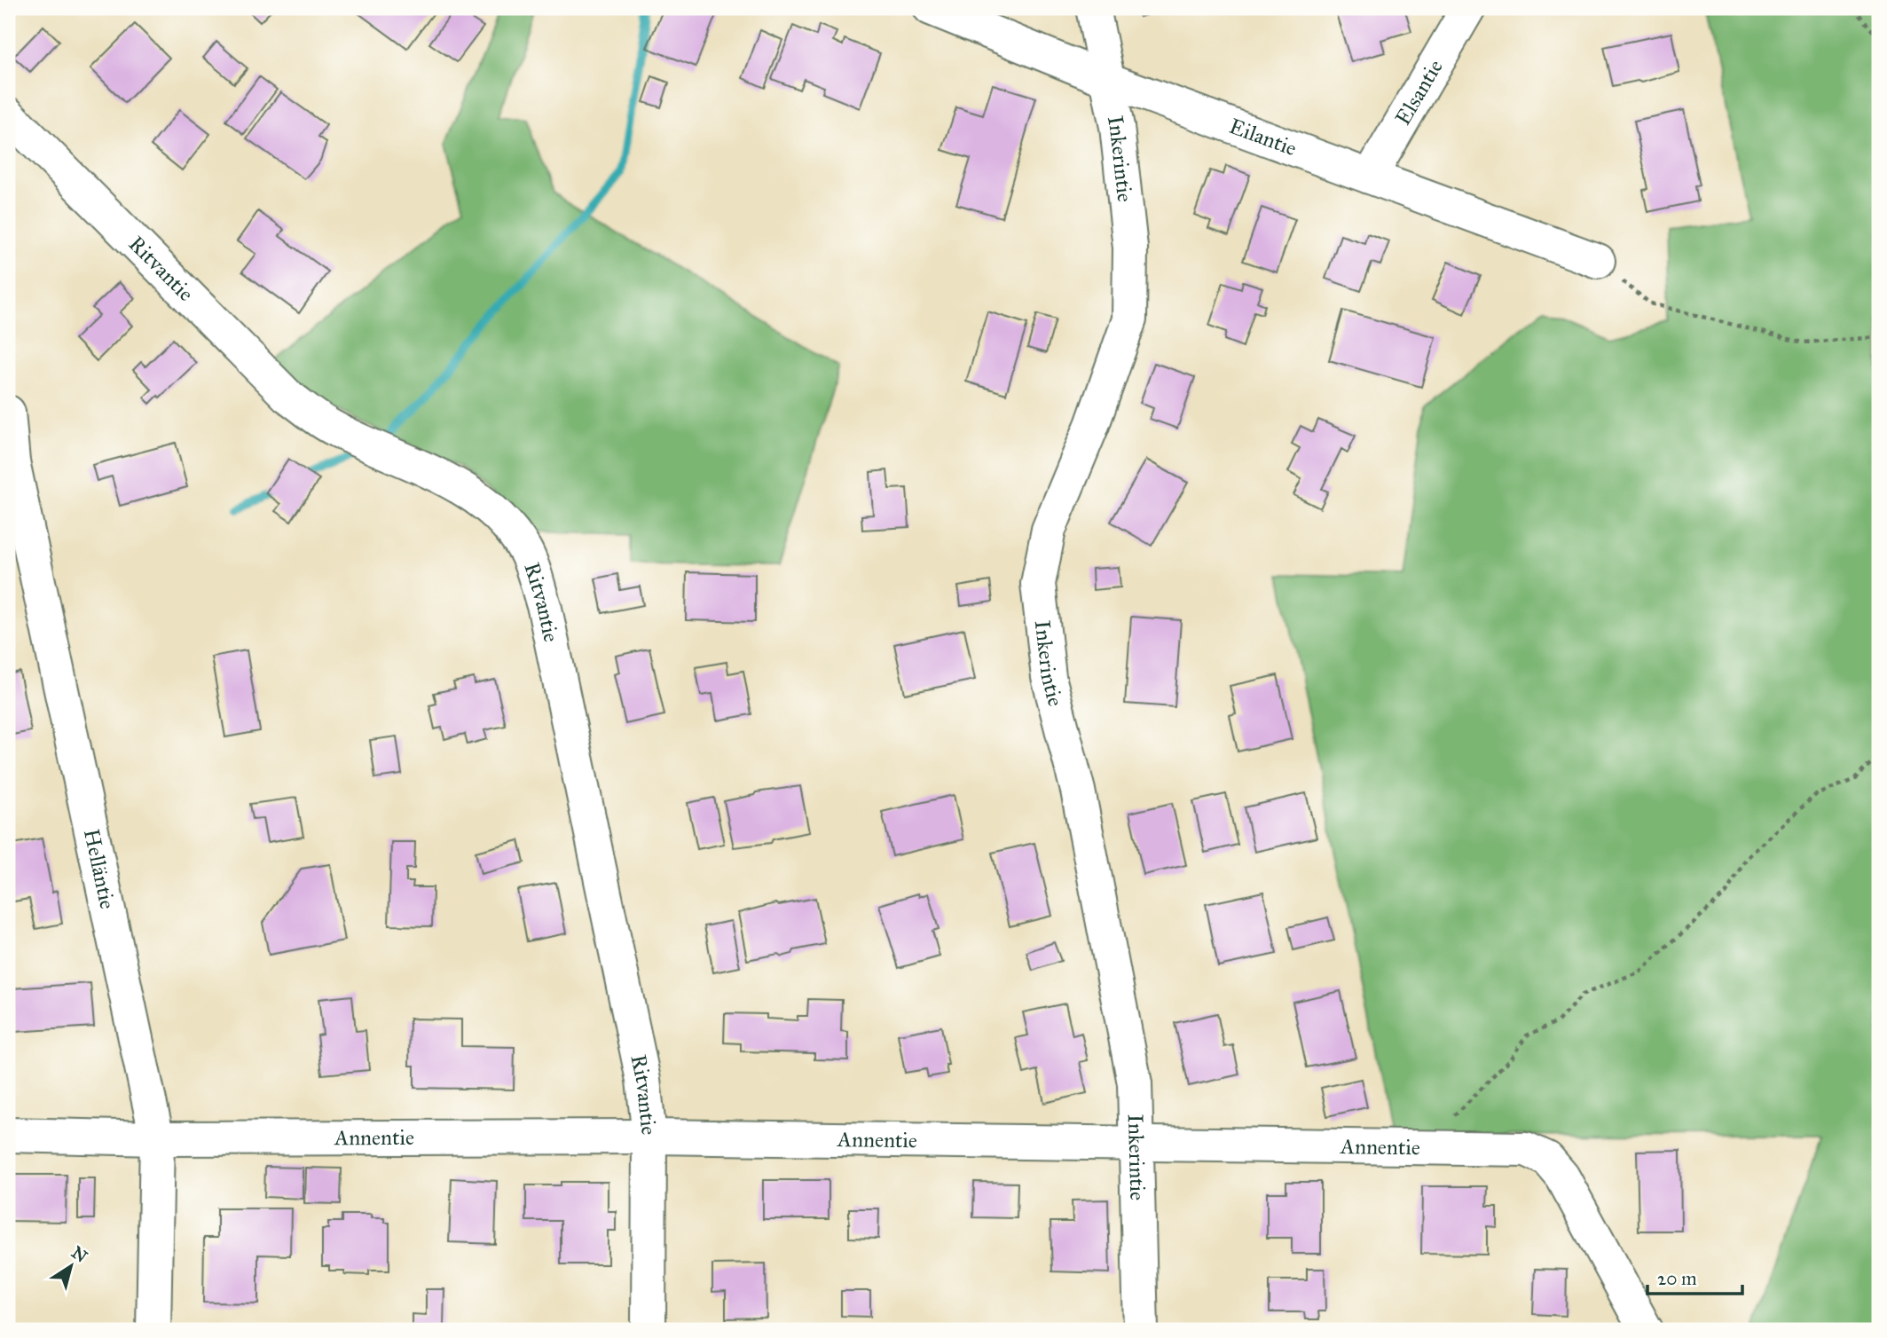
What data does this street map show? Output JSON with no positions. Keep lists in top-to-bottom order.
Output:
{
  "streets": {
    "street": [
      "Elsantie",
      "Eilantie",
      "Inkerintie",
      "Ritvantie",
      "Helläntie",
      "Annentie"
    ]
  },
  "crossings": [
    ["Elsantie", "Eilantie"],
    ["Eilantie", "Inkerintie"],
    ["Inkerintie", "Annentie"],
    ["Ritvantie", "Annentie"],
    ["Helläntie", "Annentie"]
  ],
  "scale_bar": "20 m",
  "north": "top right"
}
